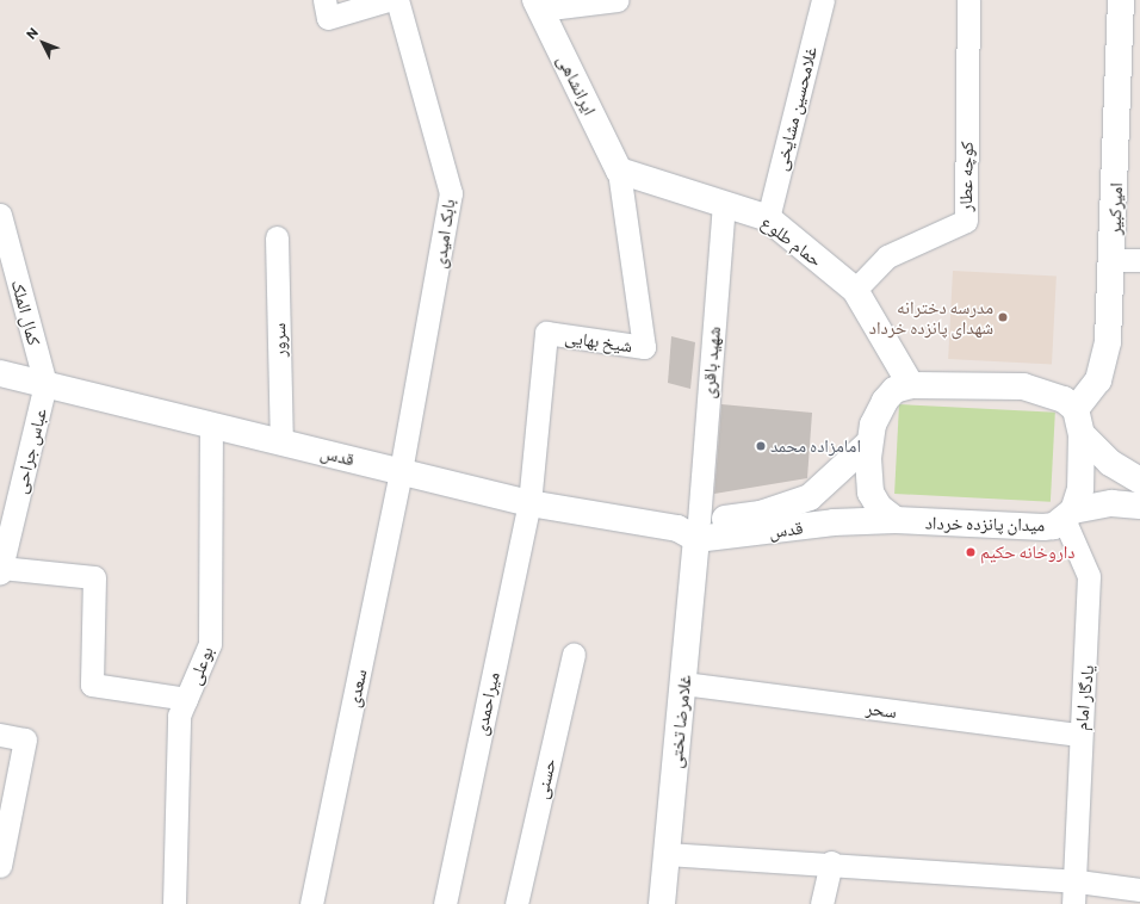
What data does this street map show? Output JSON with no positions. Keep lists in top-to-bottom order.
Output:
{
  "streets": {
    "main road": [
      "ایرانشاهی",
      "امیرکبیر",
      "حمام طلوع",
      "قدس",
      "میدان پانزده خرداد",
      "غلامرضا تختی"
    ],
    "street": [
      "غلامحسین مشایخی",
      "کوچه عطار",
      "بابک امیدی",
      "کمال الملک",
      "سرور",
      "شیخ بهایی",
      "شهید باقری",
      "عباس جراحی",
      "بوعلی",
      "سعدی",
      "یادگار امام",
      "میراحمدی",
      "سحر",
      "حسنی"
    ]
  },
  "crossings": [
    ["ایرانشاهی", "حمام طلوع"],
    ["ایرانشاهی", "شیخ بهایی"],
    ["غلامحسین مشایخی", "حمام طلوع"],
    ["کوچه عطار", "حمام طلوع"],
    ["بابک امیدی", "قدس"],
    ["بابک امیدی", "سعدی"],
    ["حمام طلوع", "شیخ بهایی"],
    ["حمام طلوع", "شهید باقری"],
    ["کمال الملک", "عباس جراحی"],
    ["کمال الملک", "قدس"],
    ["سرور", "قدس"],
    ["شیخ بهایی", "قدس"],
    ["شیخ بهایی", "میراحمدی"],
    ["شهید باقری", "قدس"],
    ["شهید باقری", "غلامرضا تختی"],
    ["عباس جراحی", "قدس"],
    ["قدس", "میدان پانزده خرداد"],
    ["قدس", "بوعلی"],
    ["قدس", "سعدی"],
    ["قدس", "میراحمدی"],
    ["قدس", "غلامرضا تختی"],
    ["میدان پانزده خرداد", "یادگار امام"],
    ["یادگار امام", "سحر"],
    ["سحر", "غلامرضا تختی"]
  ],
  "places": ["مدرسه دخترانه شهدای پانزده خرداد", "امامزاده محمد", "داروخانه حکیم"],
  "north": "top left"
}
